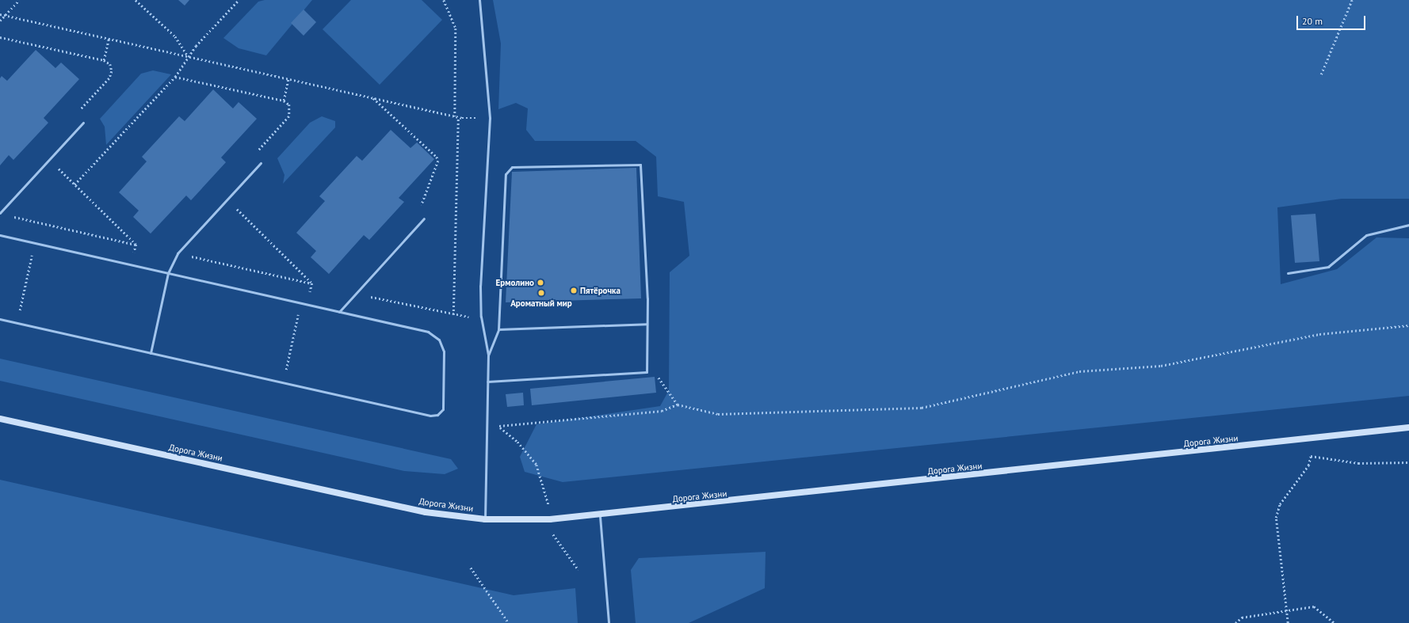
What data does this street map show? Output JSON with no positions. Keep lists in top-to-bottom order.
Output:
{
  "streets": {
    "main road": ["Дорога Жизни"]
  },
  "places": ["Ермолино", "Пятёрочка", "Ароматный мир"],
  "scale_bar": "20 m"
}
